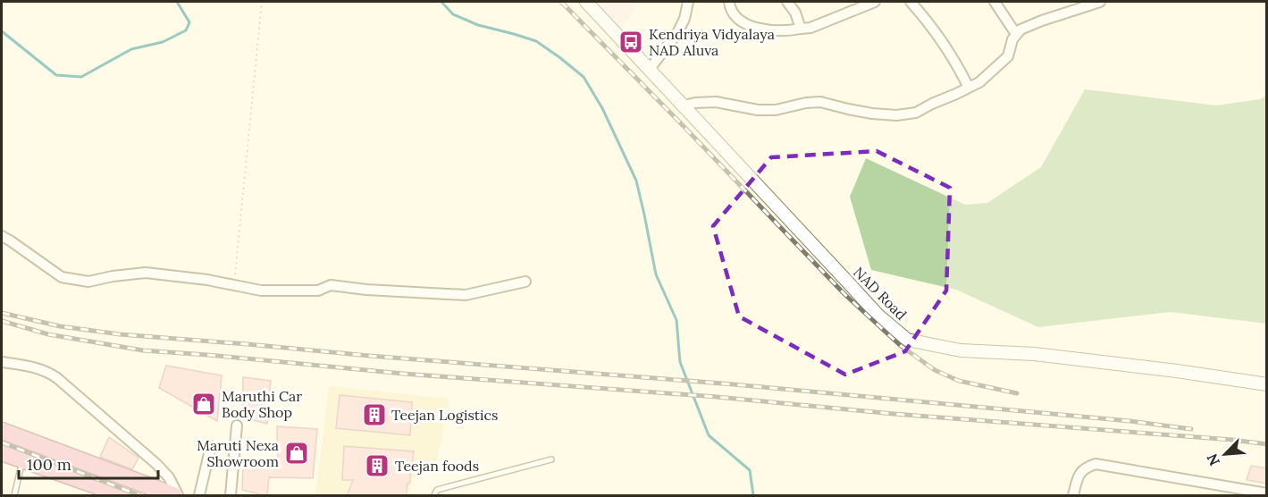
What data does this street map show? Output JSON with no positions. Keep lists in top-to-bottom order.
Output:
{
  "streets": {
    "street": ["NAD Road"]
  },
  "places": {
    "bus stop": ["Kendriya Vidyalaya NAD Aluva"],
    "shop": ["Maruthi Car Body Shop", "Maruti Nexa Showroom"],
    "building": ["Teejan Logistics", "Teejan foods"]
  },
  "scale_bar": "100 m",
  "north": "bottom left"
}
